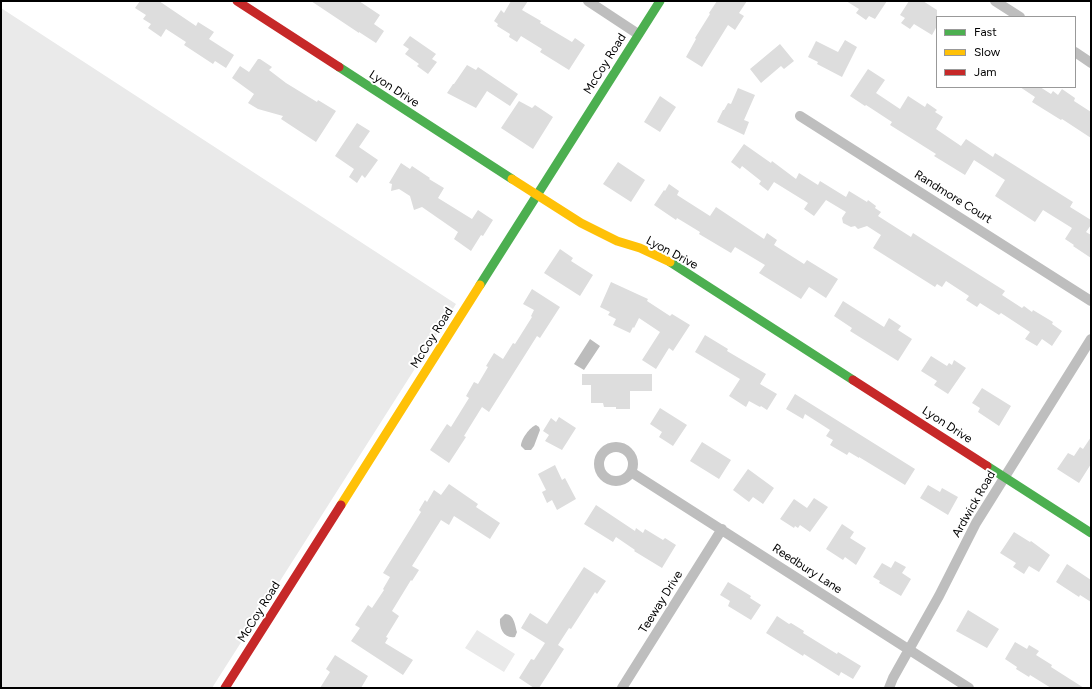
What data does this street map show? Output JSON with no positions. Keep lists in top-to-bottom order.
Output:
{
  "streets": {
    "street": [
      "McCoy Road",
      "Lyon Drive",
      "Randmore Court",
      "Ardwick Road",
      "Reedbury Lane",
      "Teeway Drive"
    ]
  },
  "crossings": [
    ["McCoy Road", "Lyon Drive"],
    ["Lyon Drive", "Ardwick Road"],
    ["Ardwick Road", "Reedbury Lane"],
    ["Reedbury Lane", "Teeway Drive"]
  ],
  "legend": ["Fast", "Slow", "Jam"]
}
